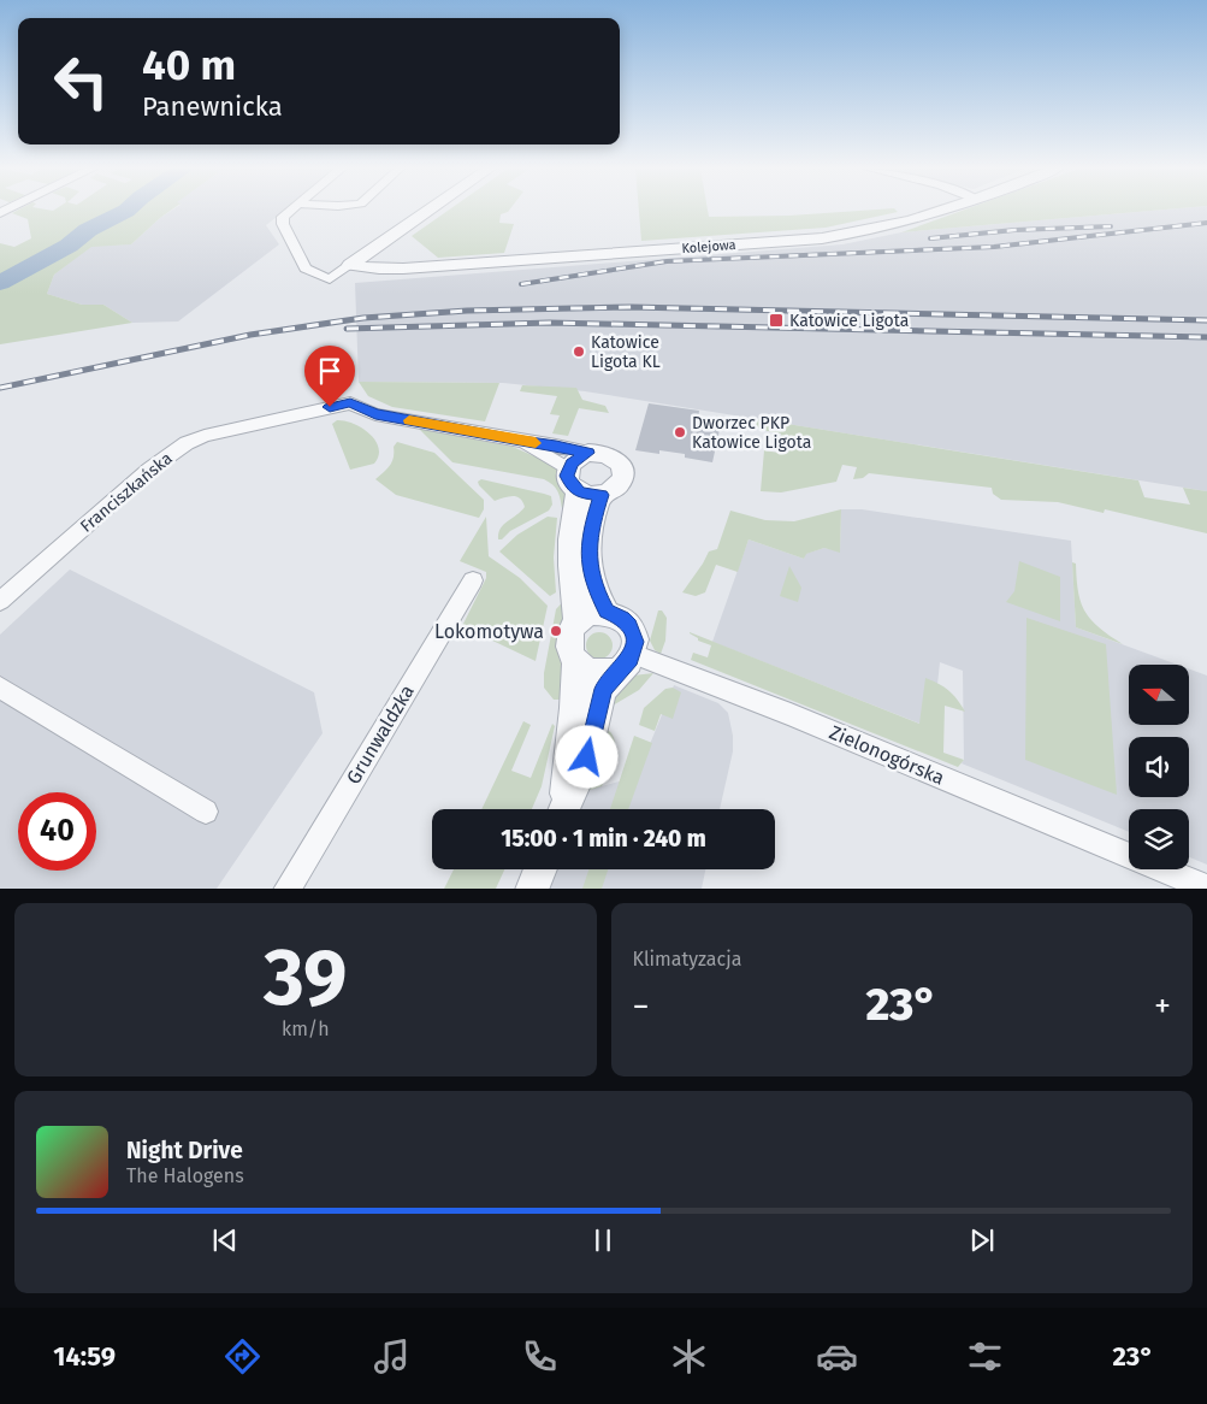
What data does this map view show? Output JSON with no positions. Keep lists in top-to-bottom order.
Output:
{
  "streets": {
    "street": [
      "Kolejowa",
      "Franciszkańska",
      "Grunwaldzka",
      "Zielonogórska"
    ]
  },
  "places": {
    "transit": ["Katowice Ligota"],
    "other": ["Katowice Ligota KL", "Dworzec PKP Katowice Ligota", "Lokomotywa"]
  },
  "north": "left",
  "page": {
    "turn": ["40 m", "Panewnicka"],
    "limit": "40",
    "trip": "15:00 · 1 min · 240 m",
    "tile": [
      ["39", "km/h"],
      "Klimatyzacja"
    ],
    "heat": ["−", "23°", "+"],
    "song": ["Night Drive", "The Halogens"],
    "tabs": ["14:59", "23°"]
  }
}
